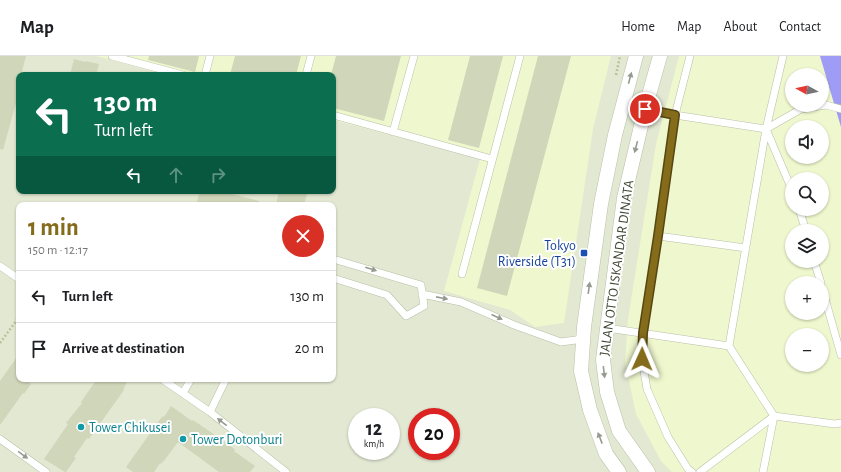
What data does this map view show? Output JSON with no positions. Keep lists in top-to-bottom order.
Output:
{
  "streets": {
    "street": ["JALAN OTTO ISKANDAR DINATA"]
  },
  "places": {
    "transit": ["Tokyo Riverside (T31)"],
    "other": ["Tower Chikusei", "Tower Dotonburi"]
  },
  "north": "left",
  "page": {
    "header": "Map",
    "nav": [
      "Home",
      "Map",
      "About",
      "Contact"
    ],
    "map_buttons": ["+", "−"],
    "turn": ["130 m", "Turn left"],
    "heading": ["1 min", "150 m · 12:17"],
    "list": [
      {
        "name": "Turn left",
        "value": "130 m"
      },
      {
        "name": "Arrive at destination",
        "value": "20 m"
      }
    ],
    "speed": "12 km/h",
    "limit": "20"
  }
}
